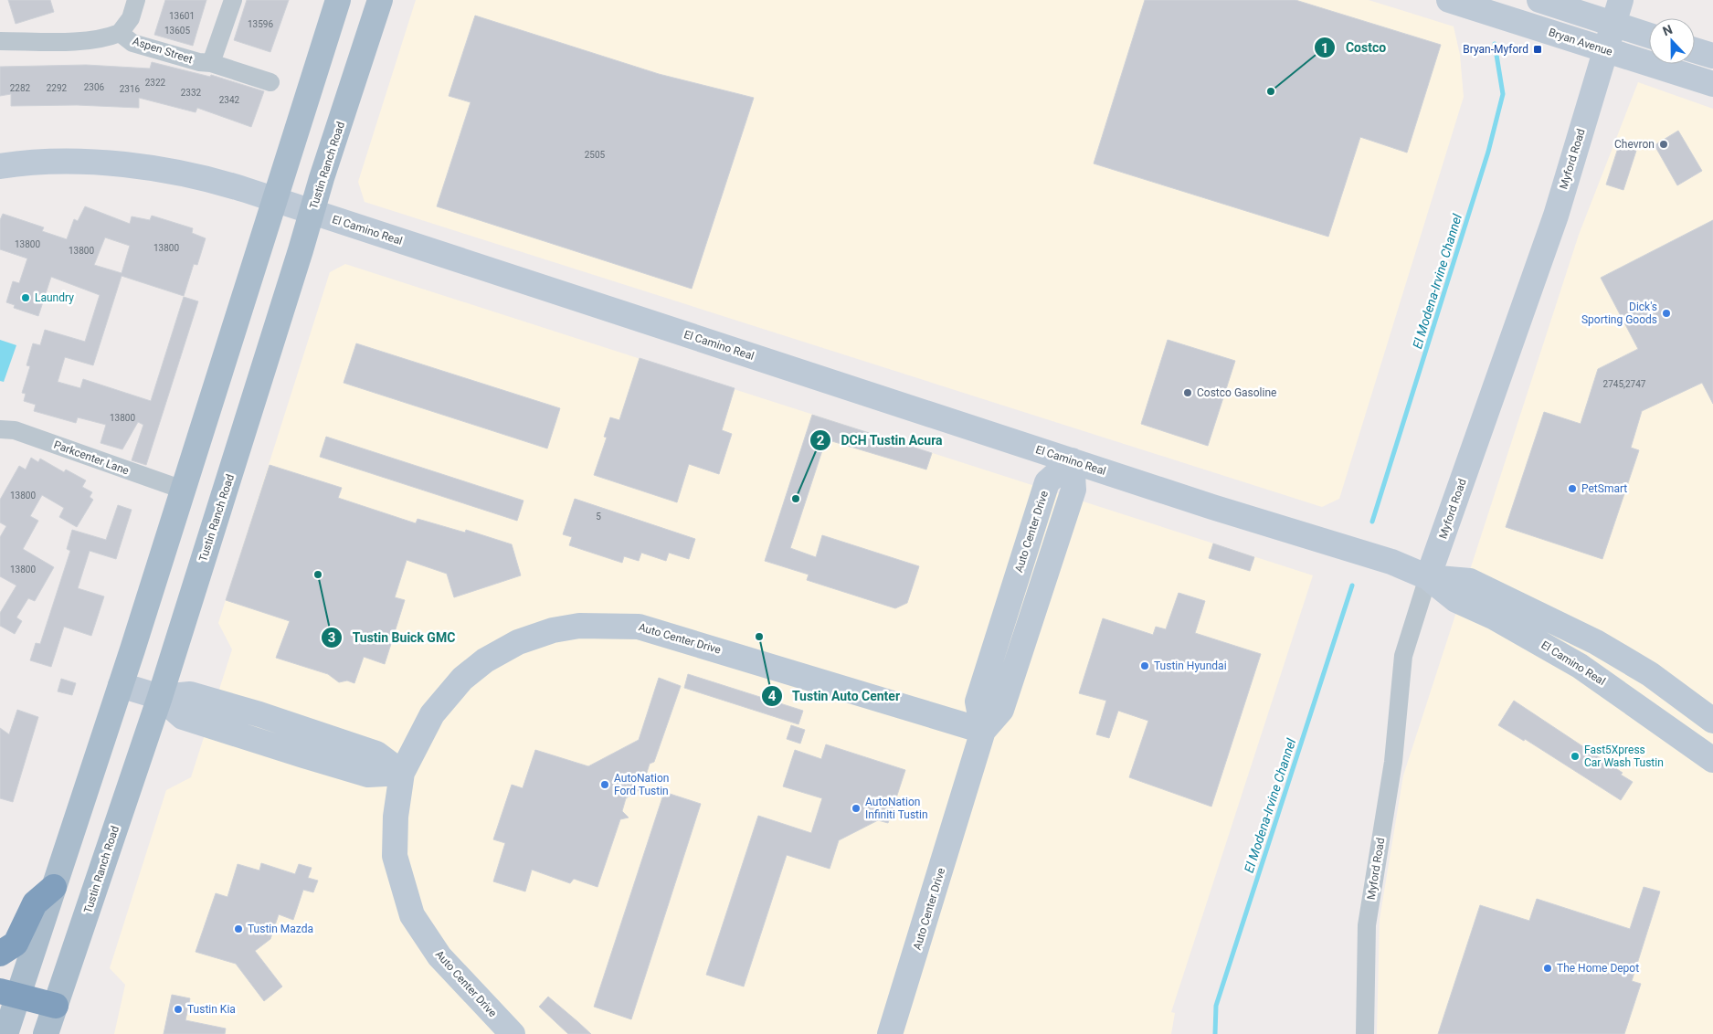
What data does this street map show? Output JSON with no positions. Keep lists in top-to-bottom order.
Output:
{
  "streets": {
    "main road": [
      "Bryan Avenue",
      "Myford Road",
      "Tustin Ranch Road",
      "El Camino Real",
      "Auto Center Drive"
    ],
    "street": ["Aspen Street", "Parkcenter Lane"]
  },
  "crossings": [
    ["Bryan Avenue", "Myford Road"],
    ["Myford Road", "El Camino Real"],
    ["Tustin Ranch Road", "El Camino Real"],
    ["El Camino Real", "Auto Center Drive"]
  ],
  "water": ["El Modena-Irvine Channel"],
  "places": {
    "transit": ["Bryan-Myford"],
    "other": [
      "Costco",
      "Chevron",
      "Laundry",
      "Dick's Sporting Goods",
      "Costco Gasoline",
      "PetSmart",
      "DCH Tustin Acura",
      "Tustin Buick GMC",
      "Tustin Auto Center",
      "Tustin Hyundai",
      "Fast5Xpress Car Wash Tustin",
      "AutoNation Ford Tustin",
      "AutoNation Infiniti Tustin",
      "Tustin Mazda",
      "The Home Depot",
      "Tustin Kia"
    ]
  },
  "house_numbers": [
    "13601",
    "13596",
    "13605",
    "2322",
    "2306",
    "2282",
    "2292",
    "2316",
    "2332",
    "2342",
    "2505",
    "13800",
    "13800",
    "13800",
    "2745,2747",
    "13800",
    "13800",
    "5",
    "13800"
  ],
  "north": "top"
}
